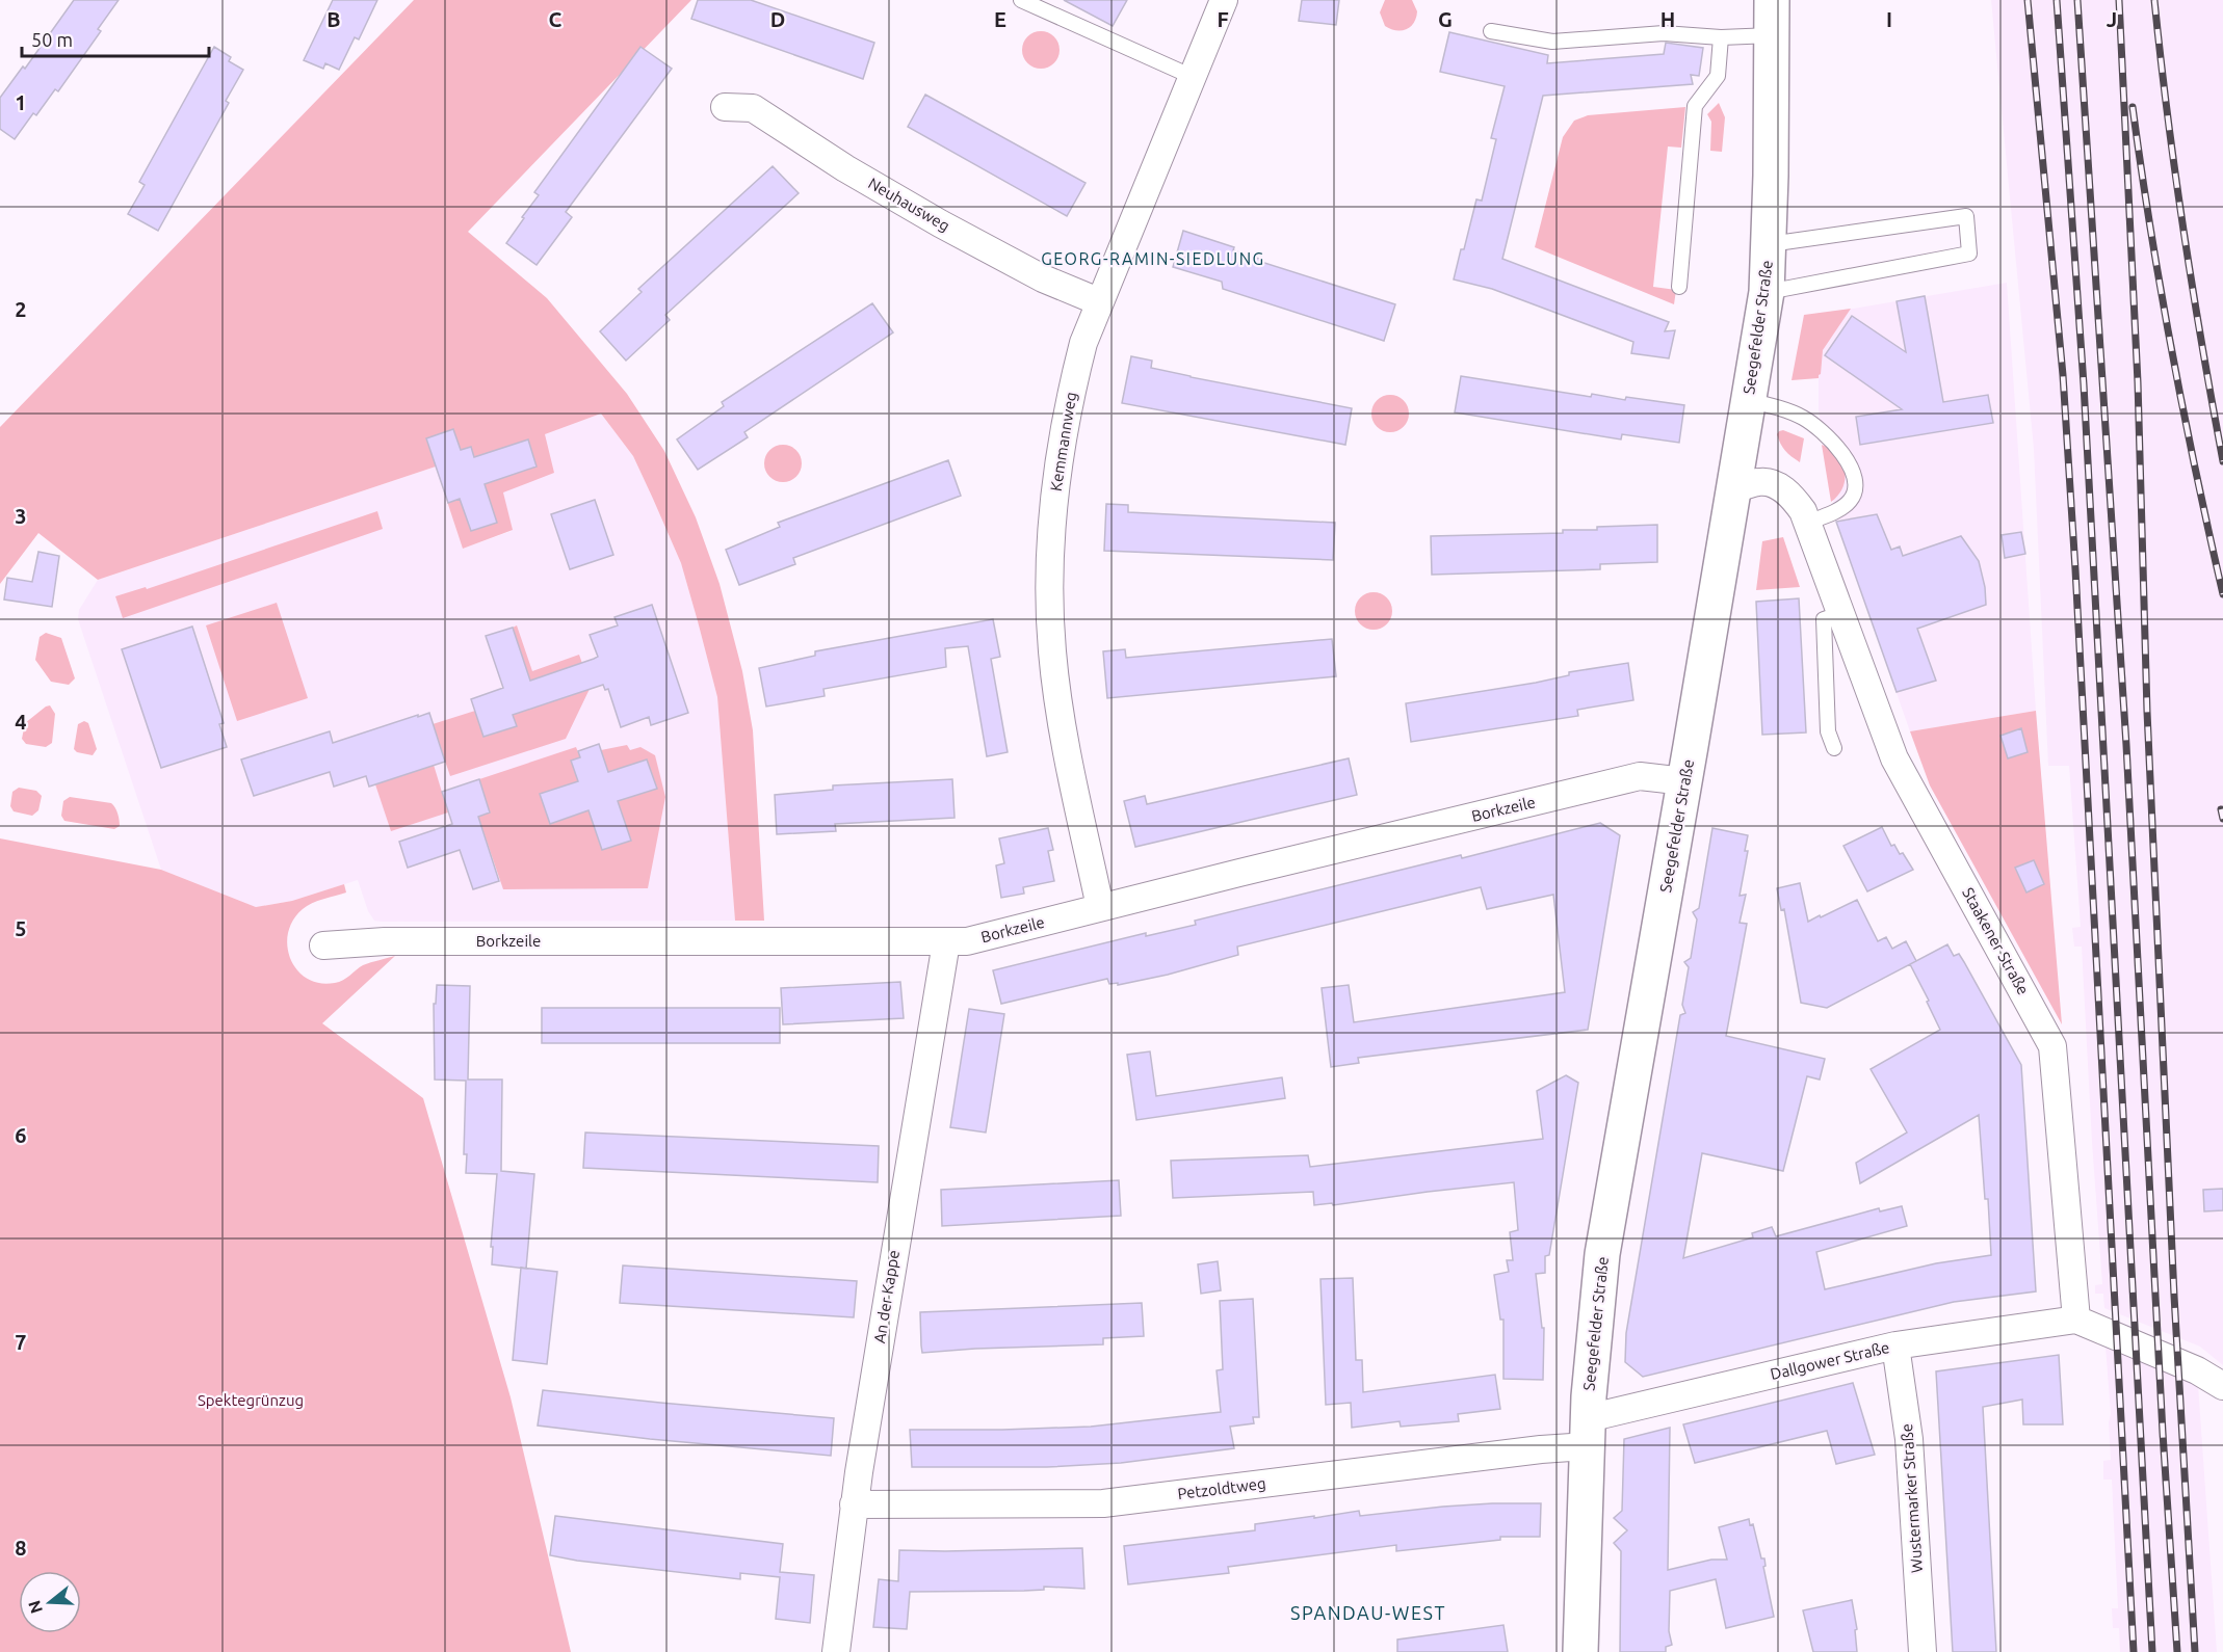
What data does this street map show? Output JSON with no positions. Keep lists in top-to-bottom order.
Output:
{
  "streets": {
    "street": [
      "Neuhausweg",
      "Seegefelder Straße",
      "Kemmannweg",
      "Borkzeile",
      "Staakener Straße",
      "An der Kappe",
      "Dallgower Straße",
      "Petzoldtweg",
      "Wustermarker Straße"
    ]
  },
  "crossings": [
    ["Neuhausweg", "Kemmannweg"],
    ["Seegefelder Straße", "Borkzeile"],
    ["Seegefelder Straße", "Staakener Straße"],
    ["Seegefelder Straße", "Dallgower Straße"],
    ["Seegefelder Straße", "Petzoldtweg"],
    ["Kemmannweg", "Borkzeile"],
    ["Borkzeile", "An der Kappe"],
    ["Staakener Straße", "Dallgower Straße"],
    ["An der Kappe", "Petzoldtweg"],
    ["Dallgower Straße", "Petzoldtweg"],
    ["Dallgower Straße", "Wustermarker Straße"]
  ],
  "districts": ["GEORG-RAMIN-SIEDLUNG", "SPANDAU-WEST"],
  "parks": ["Spektegrünzug"],
  "scale_bar": "50 m",
  "north": "left",
  "grid": {
    "columns": [
      "B",
      "C",
      "D",
      "E",
      "F",
      "G",
      "H",
      "I",
      "J"
    ],
    "rows": [
      "1",
      "2",
      "3",
      "4",
      "5",
      "6",
      "7",
      "8"
    ]
  }
}
